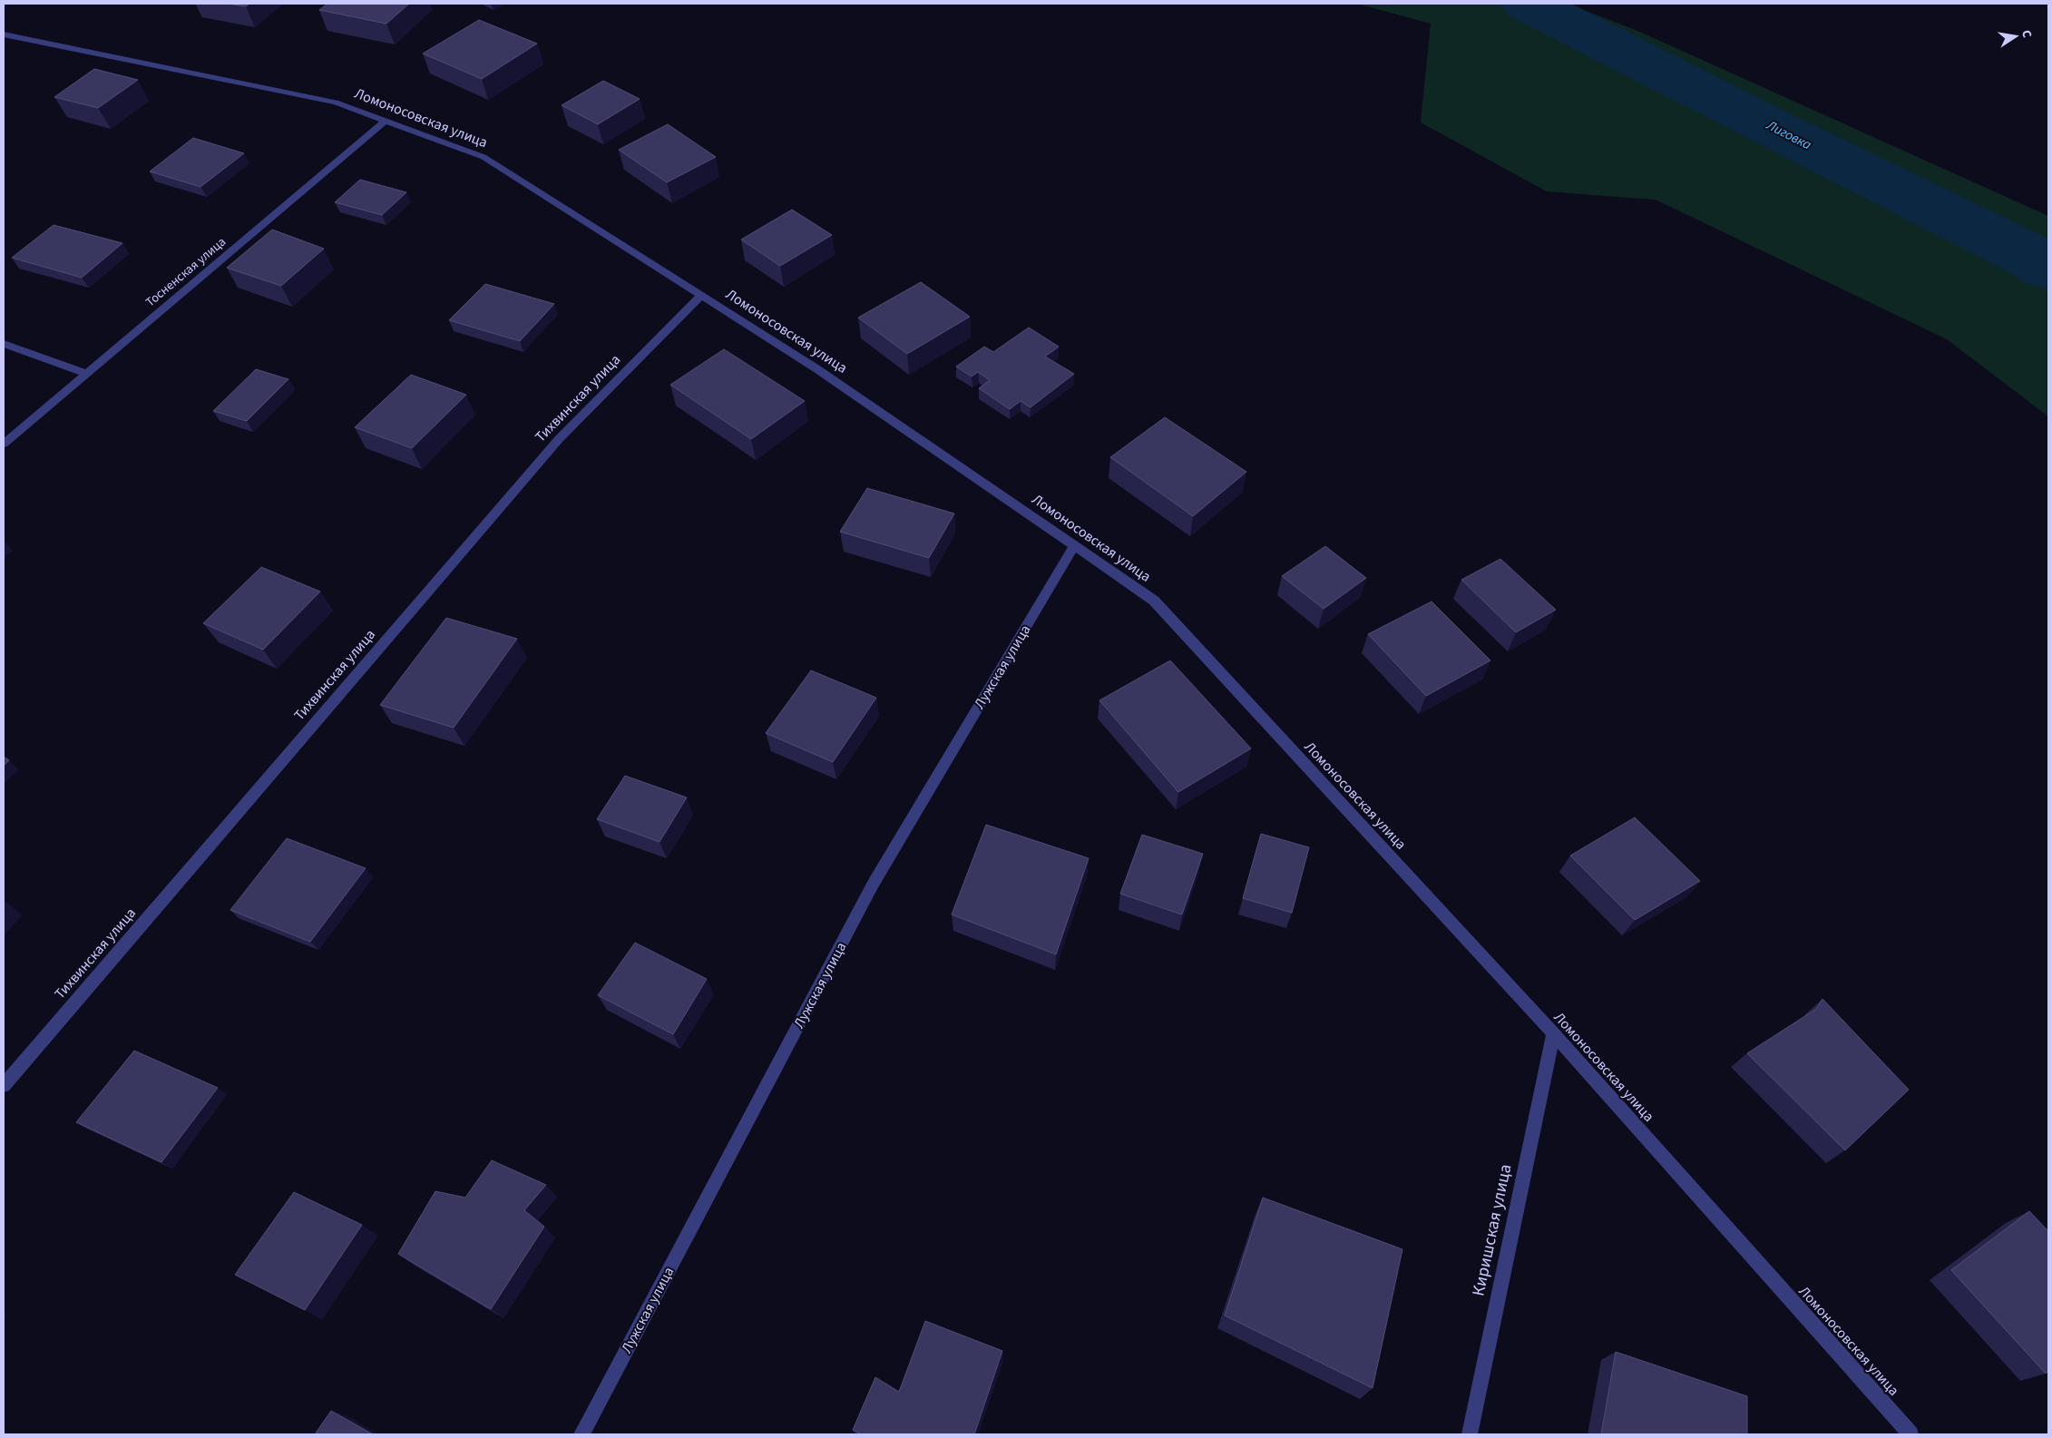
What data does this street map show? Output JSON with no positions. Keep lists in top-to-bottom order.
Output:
{
  "streets": {
    "street": [
      "Ломоносовская улица",
      "Тосненская улица",
      "Тихвинская улица",
      "Лужская улица",
      "Киришская улица"
    ]
  },
  "crossings": [
    ["Ломоносовская улица", "Тосненская улица"],
    ["Ломоносовская улица", "Тихвинская улица"],
    ["Ломоносовская улица", "Лужская улица"],
    ["Ломоносовская улица", "Киришская улица"]
  ],
  "water": ["Лиговка"],
  "north": "right"
}
